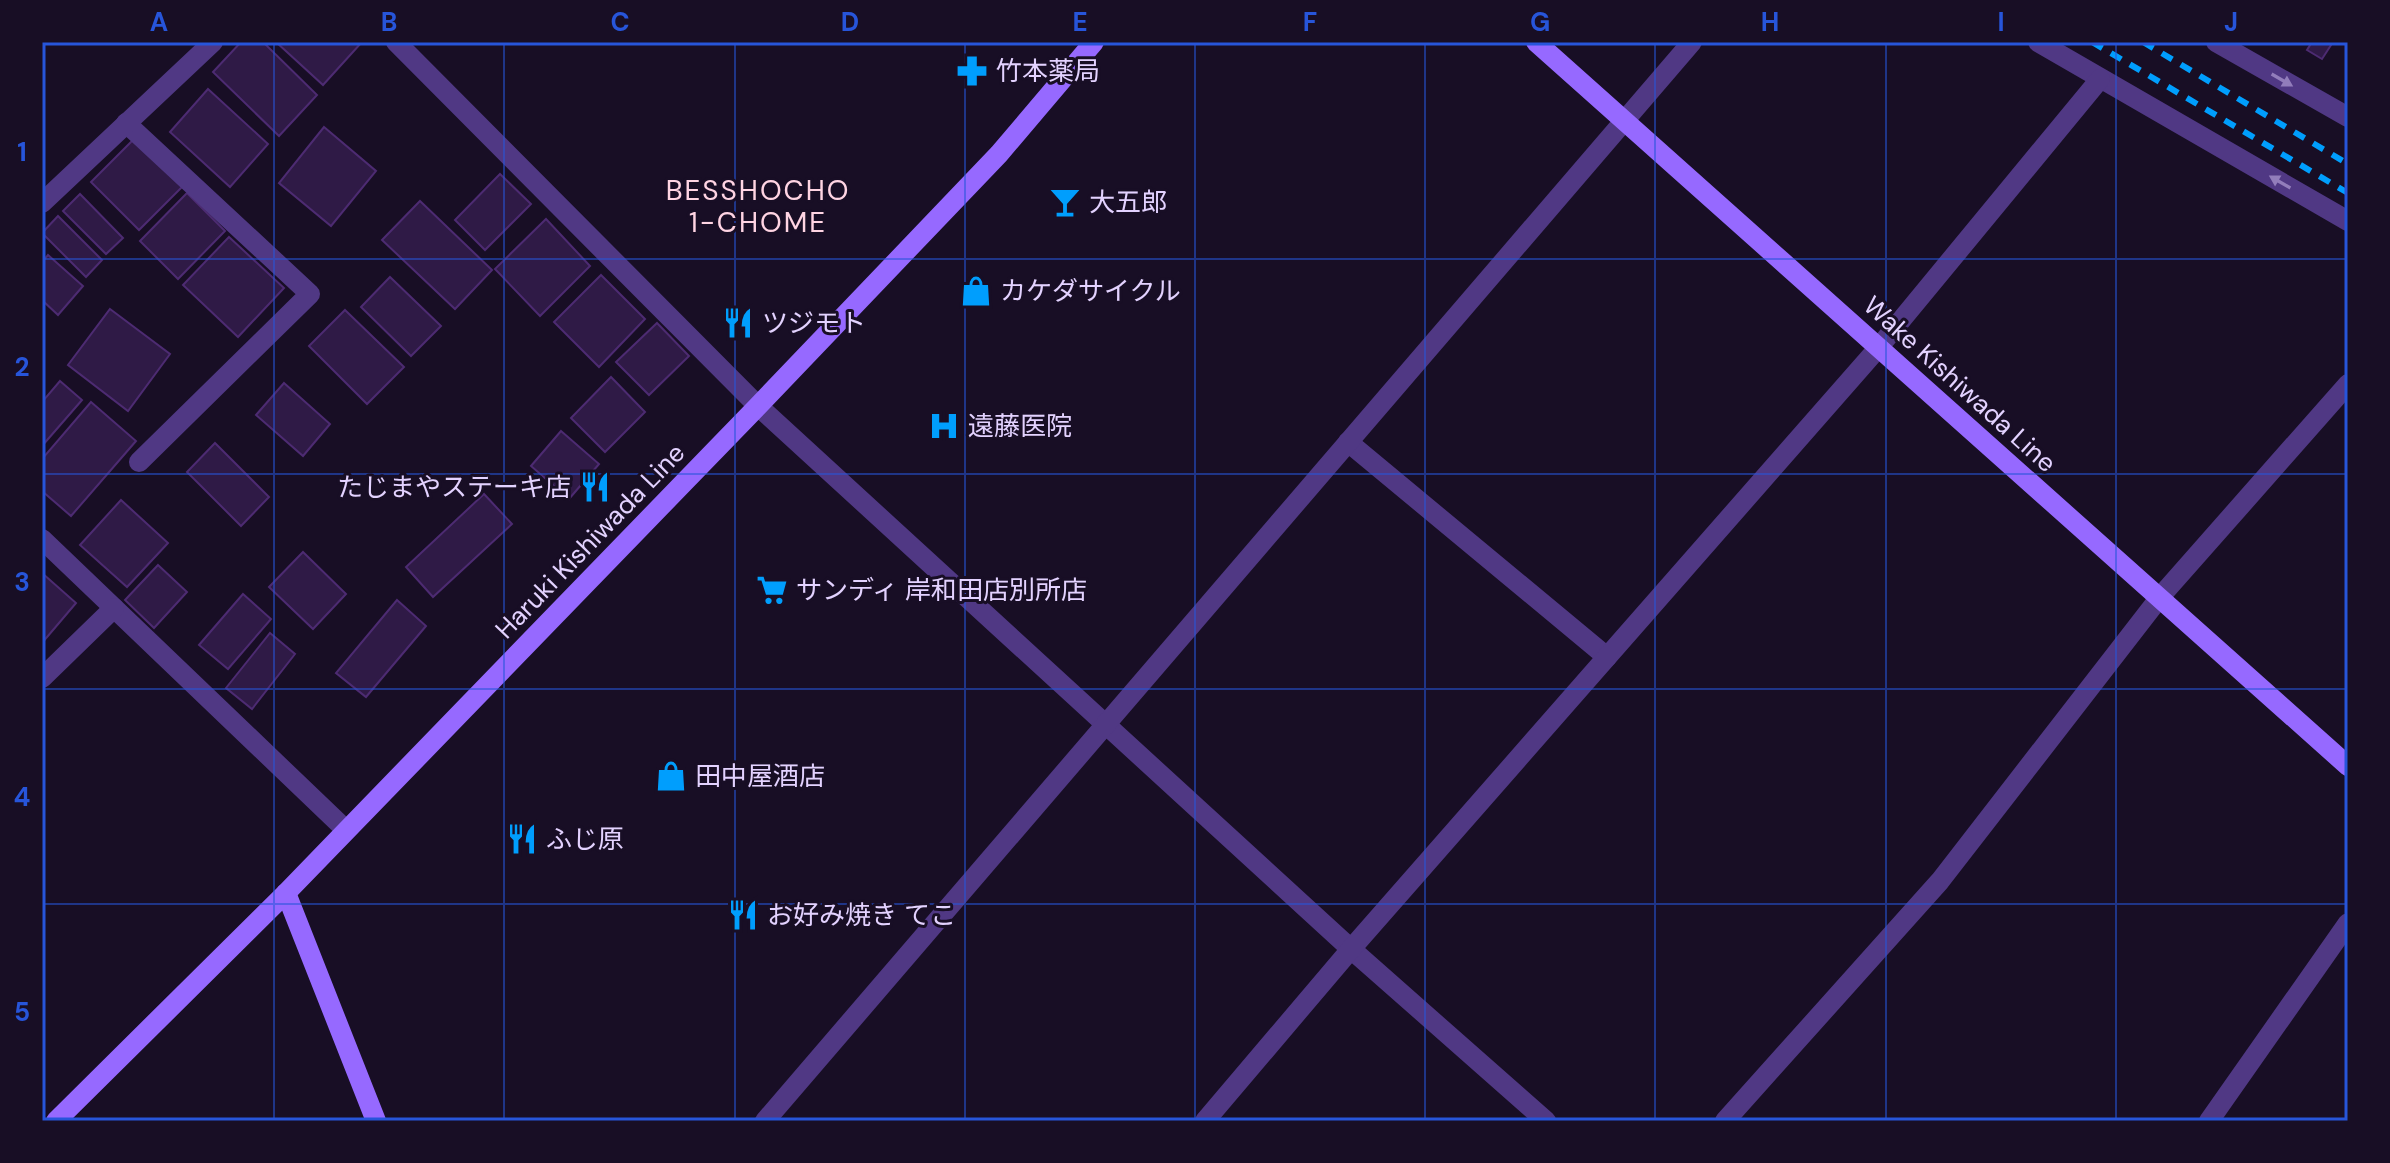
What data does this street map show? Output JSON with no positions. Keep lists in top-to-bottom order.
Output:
{
  "streets": {
    "main road": ["Wake Kishiwada Line", "Haruki Kishiwada Line"]
  },
  "districts": ["BESSHOCHO 1-CHOME"],
  "places": {
    "pharmacy": ["竹本薬局"],
    "bar": ["大五郎"],
    "shop": ["カケダサイクル", "田中屋酒店"],
    "restaurant": [
      "ツジモト",
      "たじまやステーキ店",
      "ふじ原",
      "お好み焼き てこ"
    ],
    "hospital": ["遠藤医院"],
    "supermarket": ["サンディ 岸和田店別所店"]
  },
  "grid": {
    "columns": [
      "A",
      "B",
      "C",
      "D",
      "E",
      "F",
      "G",
      "H",
      "I",
      "J"
    ],
    "rows": [
      "1",
      "2",
      "3",
      "4",
      "5"
    ]
  }
}
